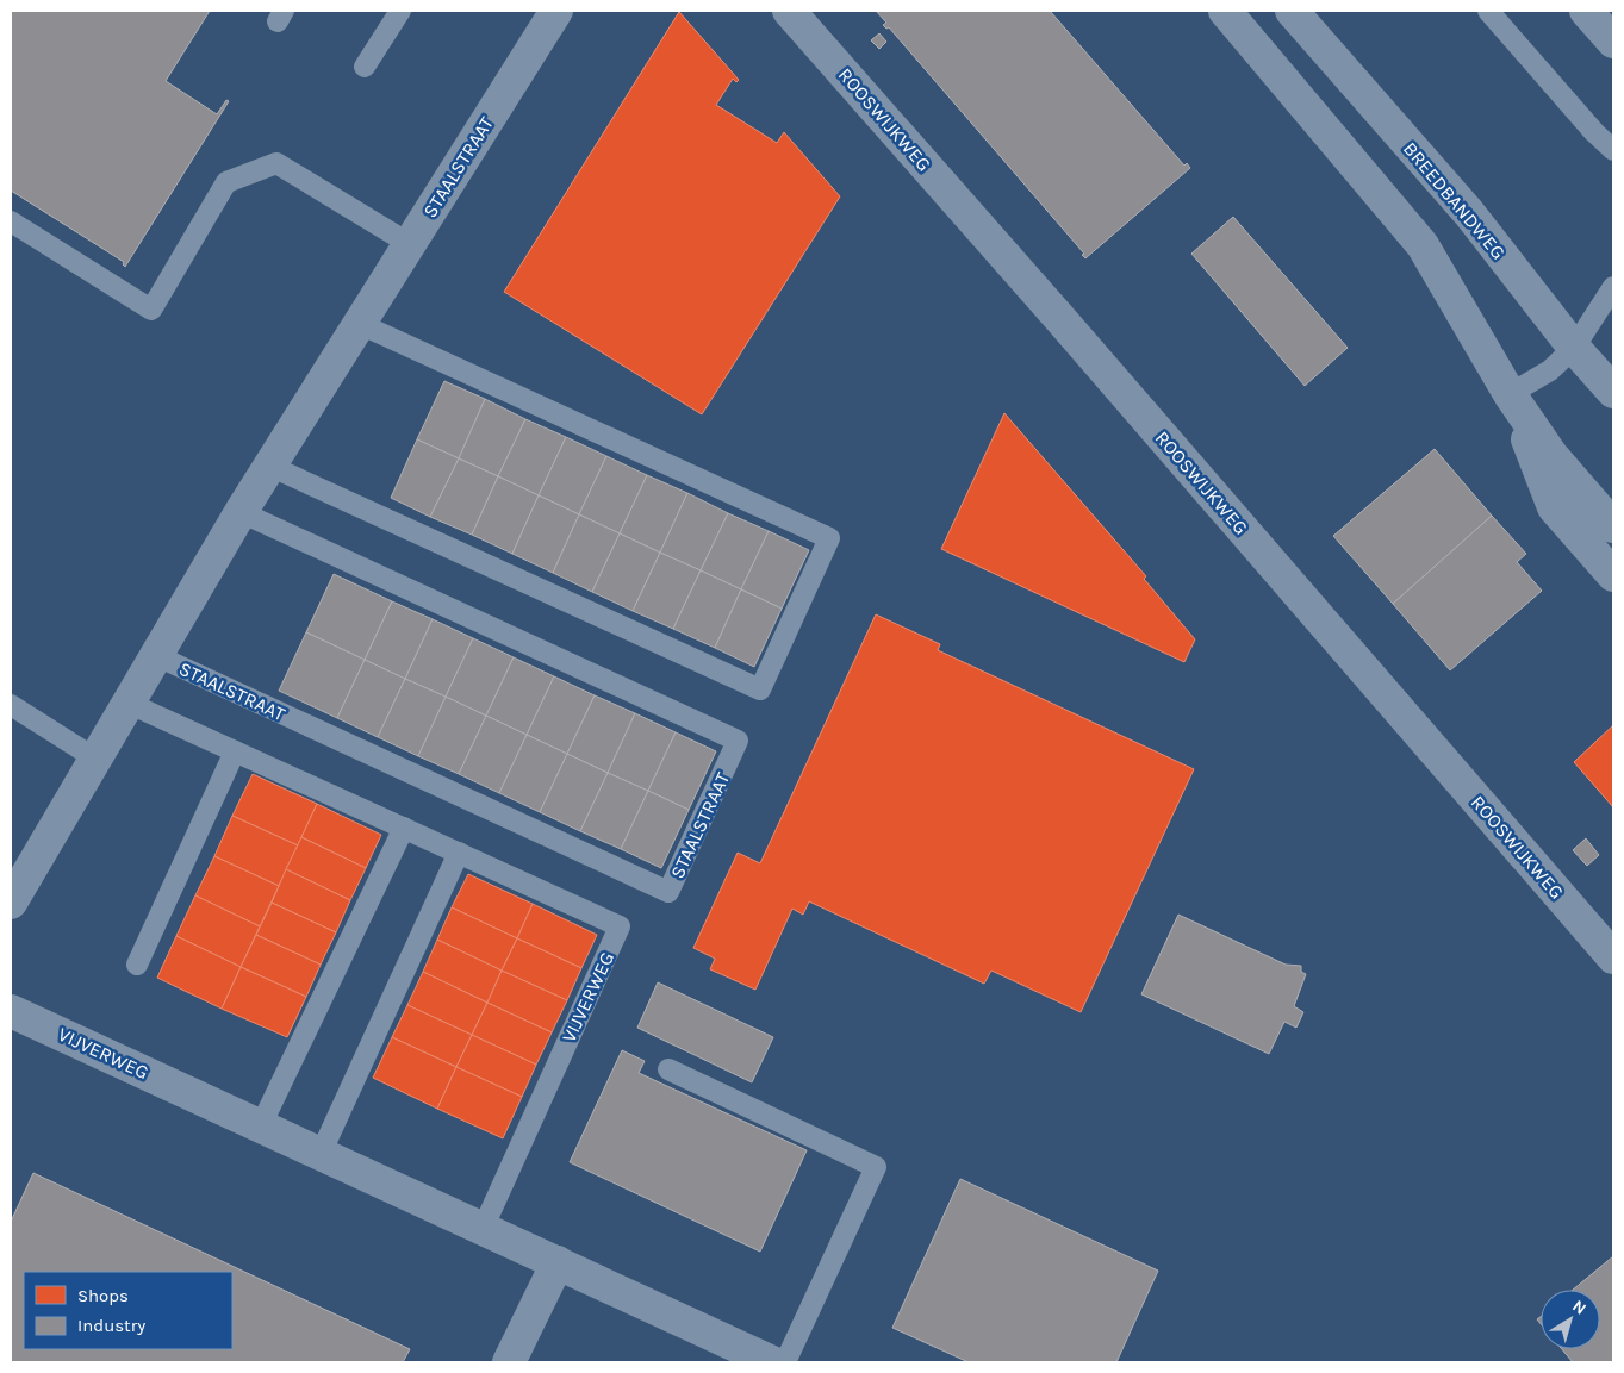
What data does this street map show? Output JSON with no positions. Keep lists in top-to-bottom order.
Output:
{
  "streets": {
    "street": [
      "ROOSWIJKWEG",
      "STAALSTRAAT",
      "BREEDBANDWEG",
      "VIJVERWEG"
    ]
  },
  "legend": ["Shops", "Industry"],
  "north": "top right"
}
